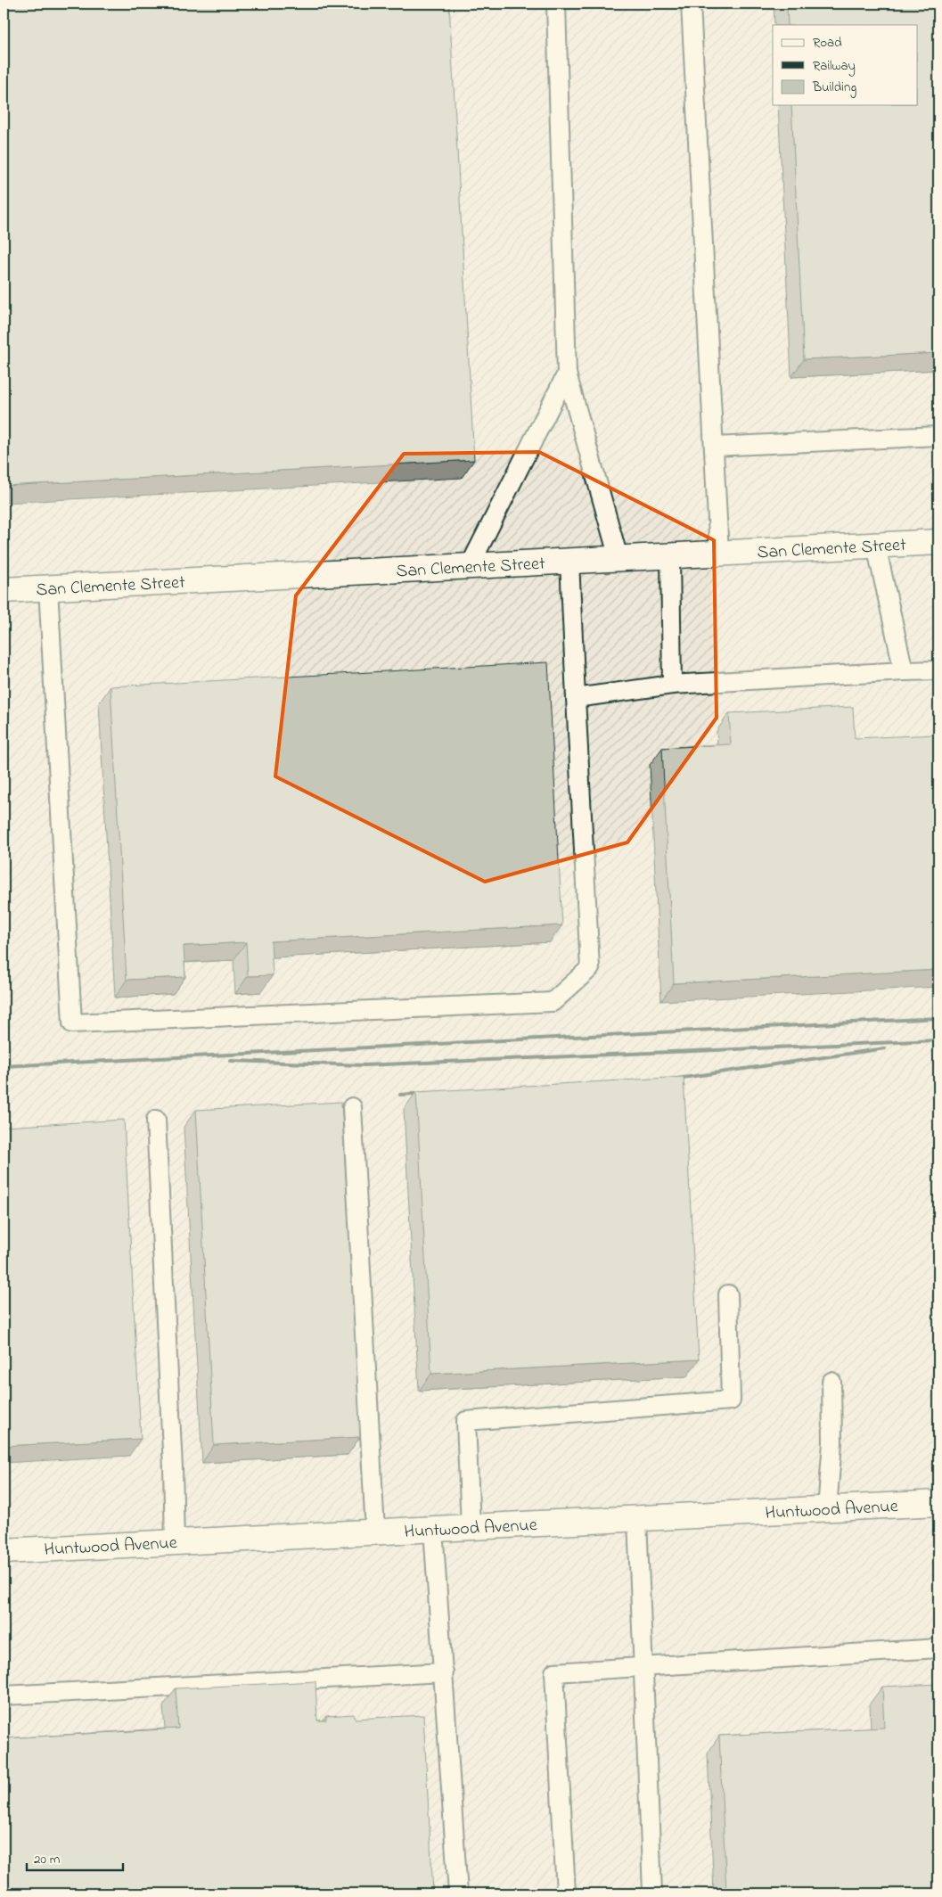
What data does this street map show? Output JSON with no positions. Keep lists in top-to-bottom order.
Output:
{
  "streets": {
    "street": ["San Clemente Street", "Huntwood Avenue"]
  },
  "legend": ["Road", "Railway", "Building"],
  "scale_bar": "20 m"
}
